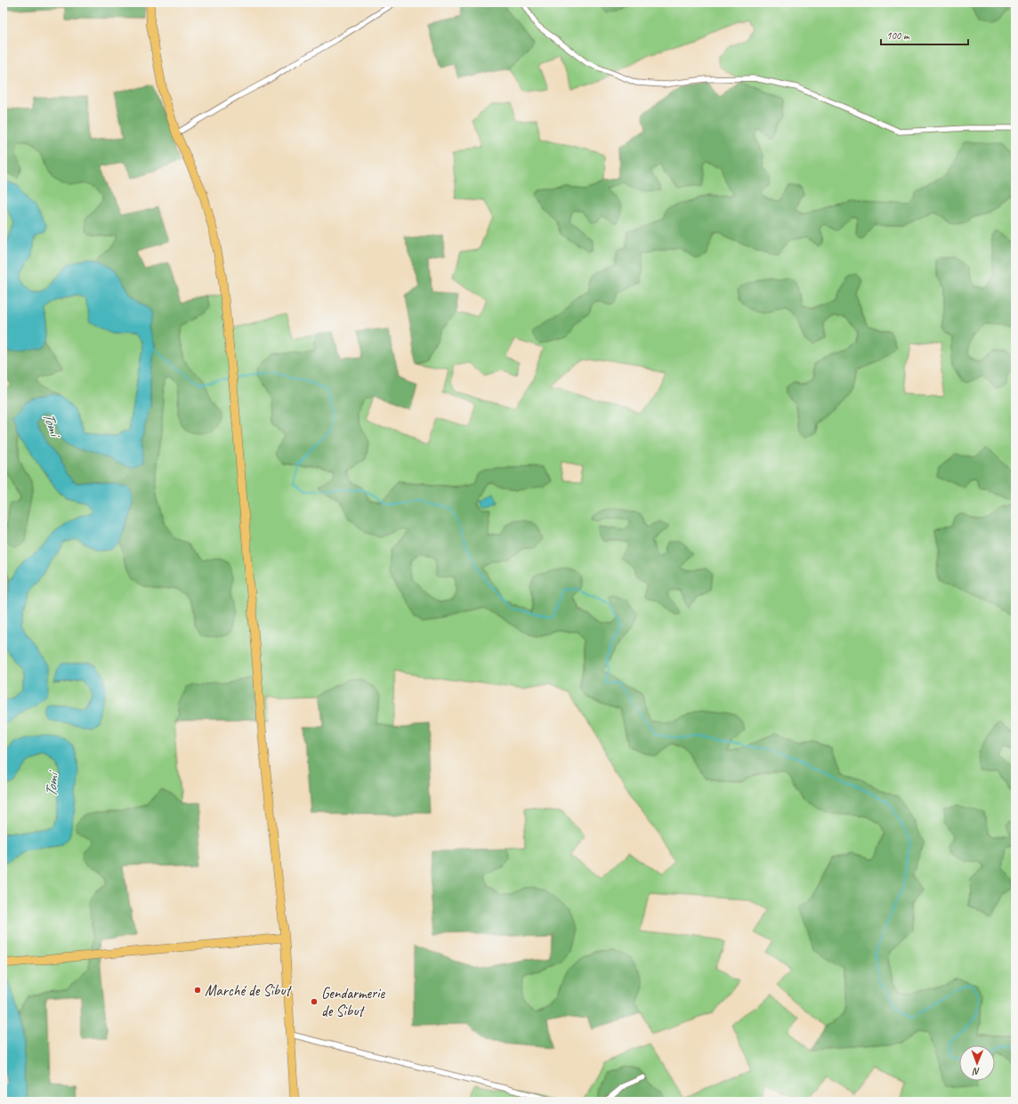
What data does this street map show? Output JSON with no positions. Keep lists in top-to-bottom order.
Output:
{
  "water": ["Tomi"],
  "places": ["Marché de Sibut", "Gendarmerie de Sibut"],
  "scale_bar": "100 m",
  "north": "bottom"
}
